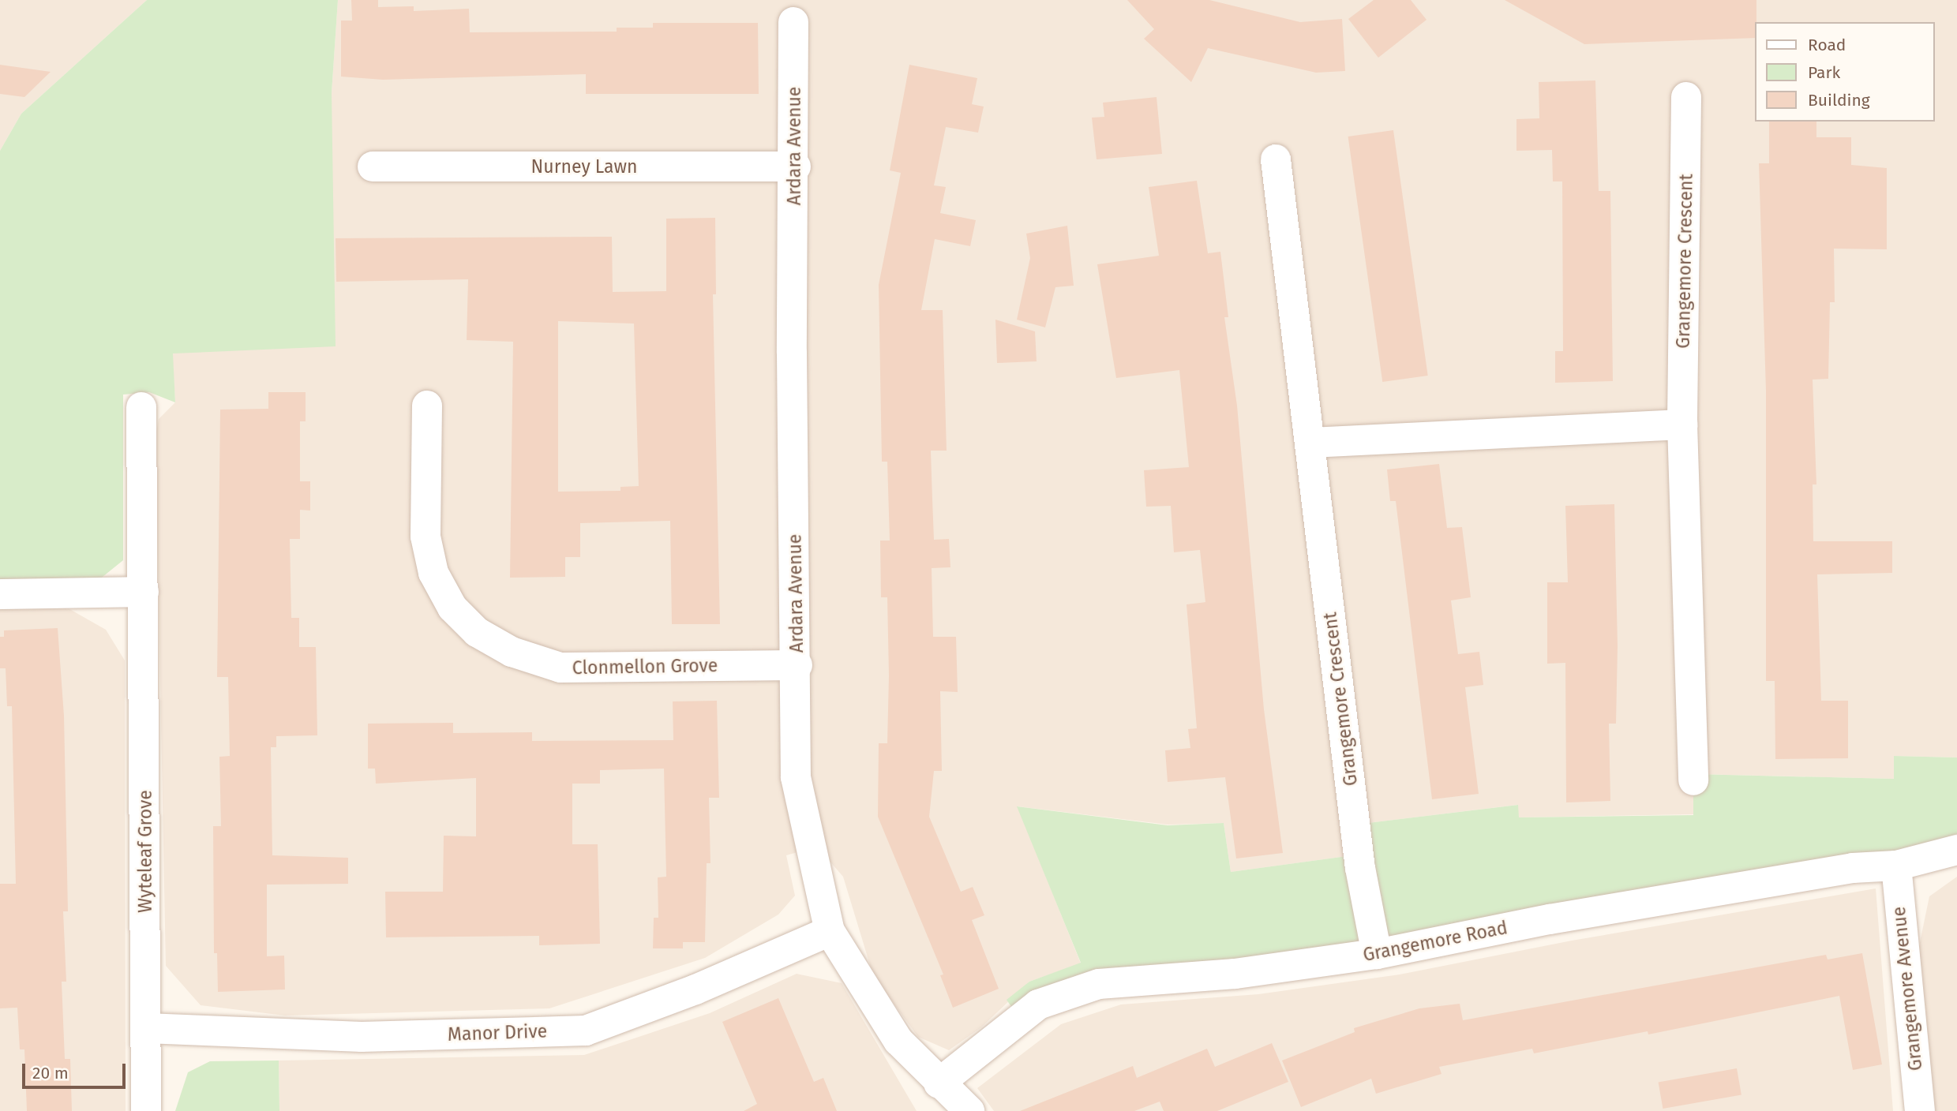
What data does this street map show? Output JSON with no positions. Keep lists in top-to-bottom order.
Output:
{
  "streets": {
    "street": [
      "Ardara Avenue",
      "Nurney Lawn",
      "Grangemore Crescent",
      "Clonmellon Grove",
      "Wyteleaf Grove",
      "Grangemore Road",
      "Grangemore Avenue",
      "Manor Drive"
    ]
  },
  "crossings": [
    ["Ardara Avenue", "Nurney Lawn"],
    ["Ardara Avenue", "Clonmellon Grove"],
    ["Ardara Avenue", "Grangemore Road"],
    ["Ardara Avenue", "Manor Drive"],
    ["Grangemore Crescent", "Grangemore Road"],
    ["Wyteleaf Grove", "Manor Drive"],
    ["Grangemore Road", "Grangemore Avenue"]
  ],
  "legend": ["Road", "Park", "Building"],
  "scale_bar": "20 m"
}
